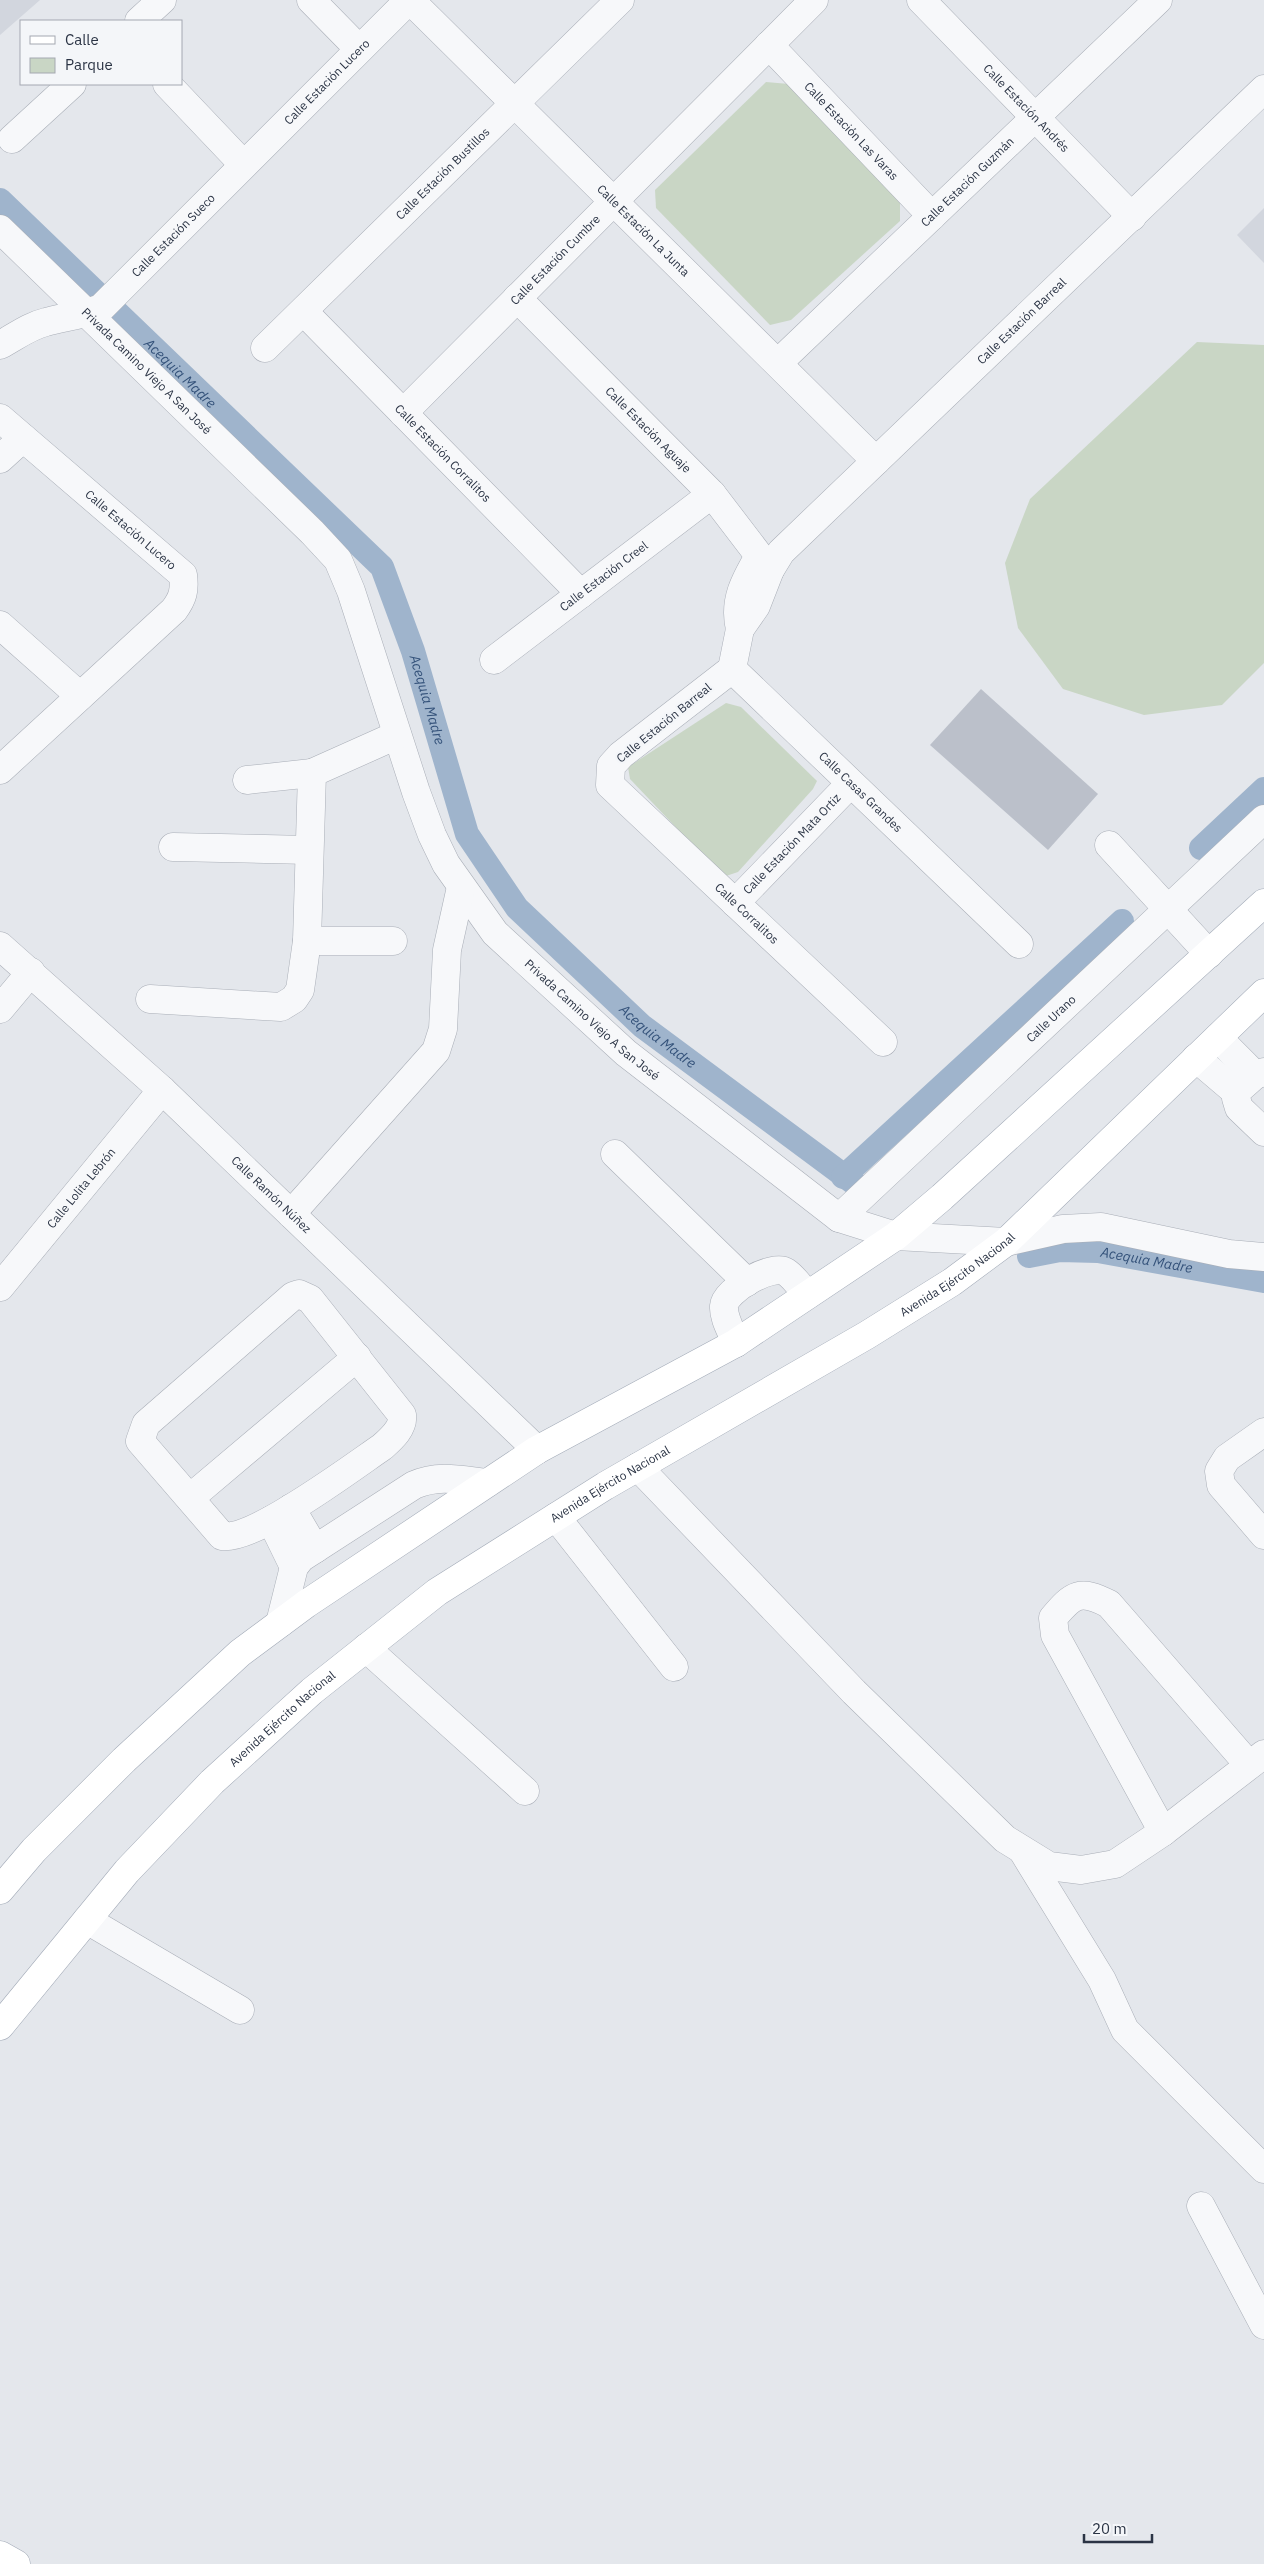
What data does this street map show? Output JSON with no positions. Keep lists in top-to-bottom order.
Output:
{
  "streets": {
    "main road": ["Avenida Ejército Nacional"],
    "street": [
      "Calle Estación Lucero",
      "Calle Estación Andrés",
      "Calle Estación Las Varas",
      "Calle Estación Bustillos",
      "Calle Estación Guzmán",
      "Calle Estación La Junta",
      "Calle Estación Sueco",
      "Calle Estación Cumbre",
      "Calle Estación Barreal",
      "Privada Camino Viejo A San José",
      "Calle Estación Aguaje",
      "Calle Estación Corralitos",
      "Calle Estación Creel",
      "Calle Casas Grandes",
      "Calle Estación Mata Ortiz",
      "Calle Corralitos",
      "Calle Urano",
      "Calle Lolita Lebrón",
      "Calle Ramón Núñez"
    ]
  },
  "crossings": [
    ["Calle Estación Lucero", "Calle Estación La Junta"],
    ["Calle Estación Lucero", "Calle Estación Sueco"],
    ["Calle Estación Andrés", "Calle Estación Guzmán"],
    ["Calle Estación Andrés", "Calle Estación Barreal"],
    ["Calle Estación Las Varas", "Calle Estación Guzmán"],
    ["Calle Estación Las Varas", "Calle Estación Cumbre"],
    ["Calle Estación Bustillos", "Calle Estación La Junta"],
    ["Calle Estación Bustillos", "Calle Estación Corralitos"],
    ["Calle Estación Guzmán", "Calle Estación La Junta"],
    ["Calle Estación La Junta", "Calle Estación Cumbre"],
    ["Calle Estación La Junta", "Calle Estación Barreal"],
    ["Calle Estación Sueco", "Privada Camino Viejo A San José"],
    ["Calle Estación Cumbre", "Calle Estación Aguaje"],
    ["Calle Estación Cumbre", "Calle Estación Corralitos"],
    ["Calle Estación Barreal", "Calle Estación Aguaje"],
    ["Calle Estación Barreal", "Calle Casas Grandes"],
    ["Calle Estación Barreal", "Calle Corralitos"],
    ["Privada Camino Viejo A San José", "Calle Urano"],
    ["Privada Camino Viejo A San José", "Avenida Ejército Nacional"],
    ["Calle Estación Aguaje", "Calle Estación Creel"],
    ["Calle Estación Corralitos", "Calle Estación Creel"],
    ["Calle Casas Grandes", "Calle Estación Mata Ortiz"],
    ["Calle Estación Mata Ortiz", "Calle Corralitos"],
    ["Calle Lolita Lebrón", "Calle Ramón Núñez"]
  ],
  "water": ["Acequia Madre"],
  "legend": ["Calle", "Parque"],
  "scale_bar": "20 m"
}
